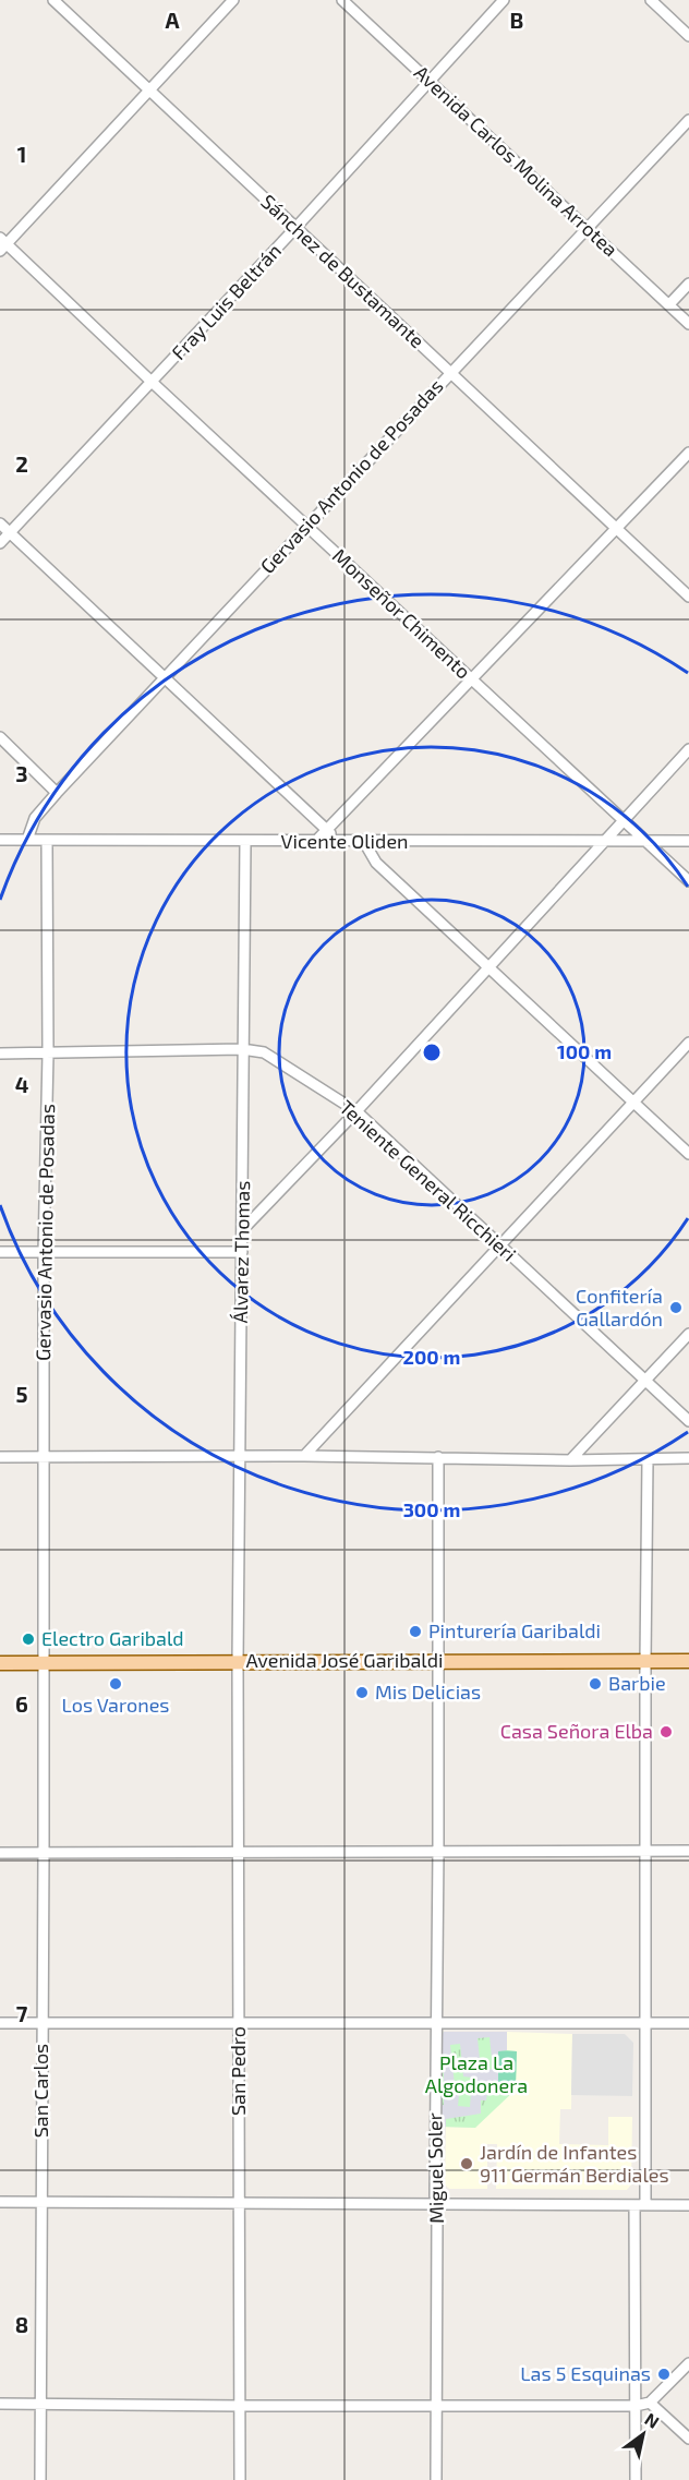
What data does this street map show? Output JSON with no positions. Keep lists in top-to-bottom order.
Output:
{
  "streets": {
    "main road": ["Avenida José Garibaldi"],
    "street": [
      "Avenida Carlos Molina Arrotea",
      "Sánchez de Bustamante",
      "Fray Luis Beltrán",
      "Gervasio Antonio de Posadas",
      "Monseñor Chimento",
      "Vicente Oliden",
      "Teniente General Ricchieri",
      "Álvarez Thomas",
      "San Pedro",
      "San Carlos",
      "Miguel Soler"
    ]
  },
  "crossings": [
    ["Avenida Carlos Molina Arrotea", "Fray Luis Beltrán"],
    ["Avenida Carlos Molina Arrotea", "Gervasio Antonio de Posadas"],
    ["Sánchez de Bustamante", "Fray Luis Beltrán"],
    ["Sánchez de Bustamante", "Gervasio Antonio de Posadas"],
    ["Fray Luis Beltrán", "Monseñor Chimento"],
    ["Gervasio Antonio de Posadas", "Monseñor Chimento"],
    ["Gervasio Antonio de Posadas", "Vicente Oliden"],
    ["Gervasio Antonio de Posadas", "Teniente General Ricchieri"],
    ["Gervasio Antonio de Posadas", "Avenida José Garibaldi"],
    ["Gervasio Antonio de Posadas", "San Carlos"],
    ["Monseñor Chimento", "Vicente Oliden"],
    ["Vicente Oliden", "Álvarez Thomas"],
    ["Teniente General Ricchieri", "Álvarez Thomas"],
    ["Álvarez Thomas", "Avenida José Garibaldi"],
    ["Álvarez Thomas", "San Pedro"],
    ["Avenida José Garibaldi", "San Pedro"],
    ["Avenida José Garibaldi", "San Carlos"],
    ["Avenida José Garibaldi", "Miguel Soler"]
  ],
  "parks": ["Plaza La Algodonera"],
  "places": [
    "Confitería Gallardón",
    "Pinturería Garibaldi",
    "Electro Garibald",
    "Los Varones",
    "Barbie",
    "Mis Delicias",
    "Casa Señora Elba",
    "Jardín de Infantes 911 Germán Berdiales",
    "Las 5 Esquinas"
  ],
  "north": "top right",
  "grid": {
    "columns": ["A", "B"],
    "rows": [
      "1",
      "2",
      "3",
      "4",
      "5",
      "6",
      "7",
      "8"
    ]
  },
  "rings": ["100 m", "200 m", "300 m"]
}
